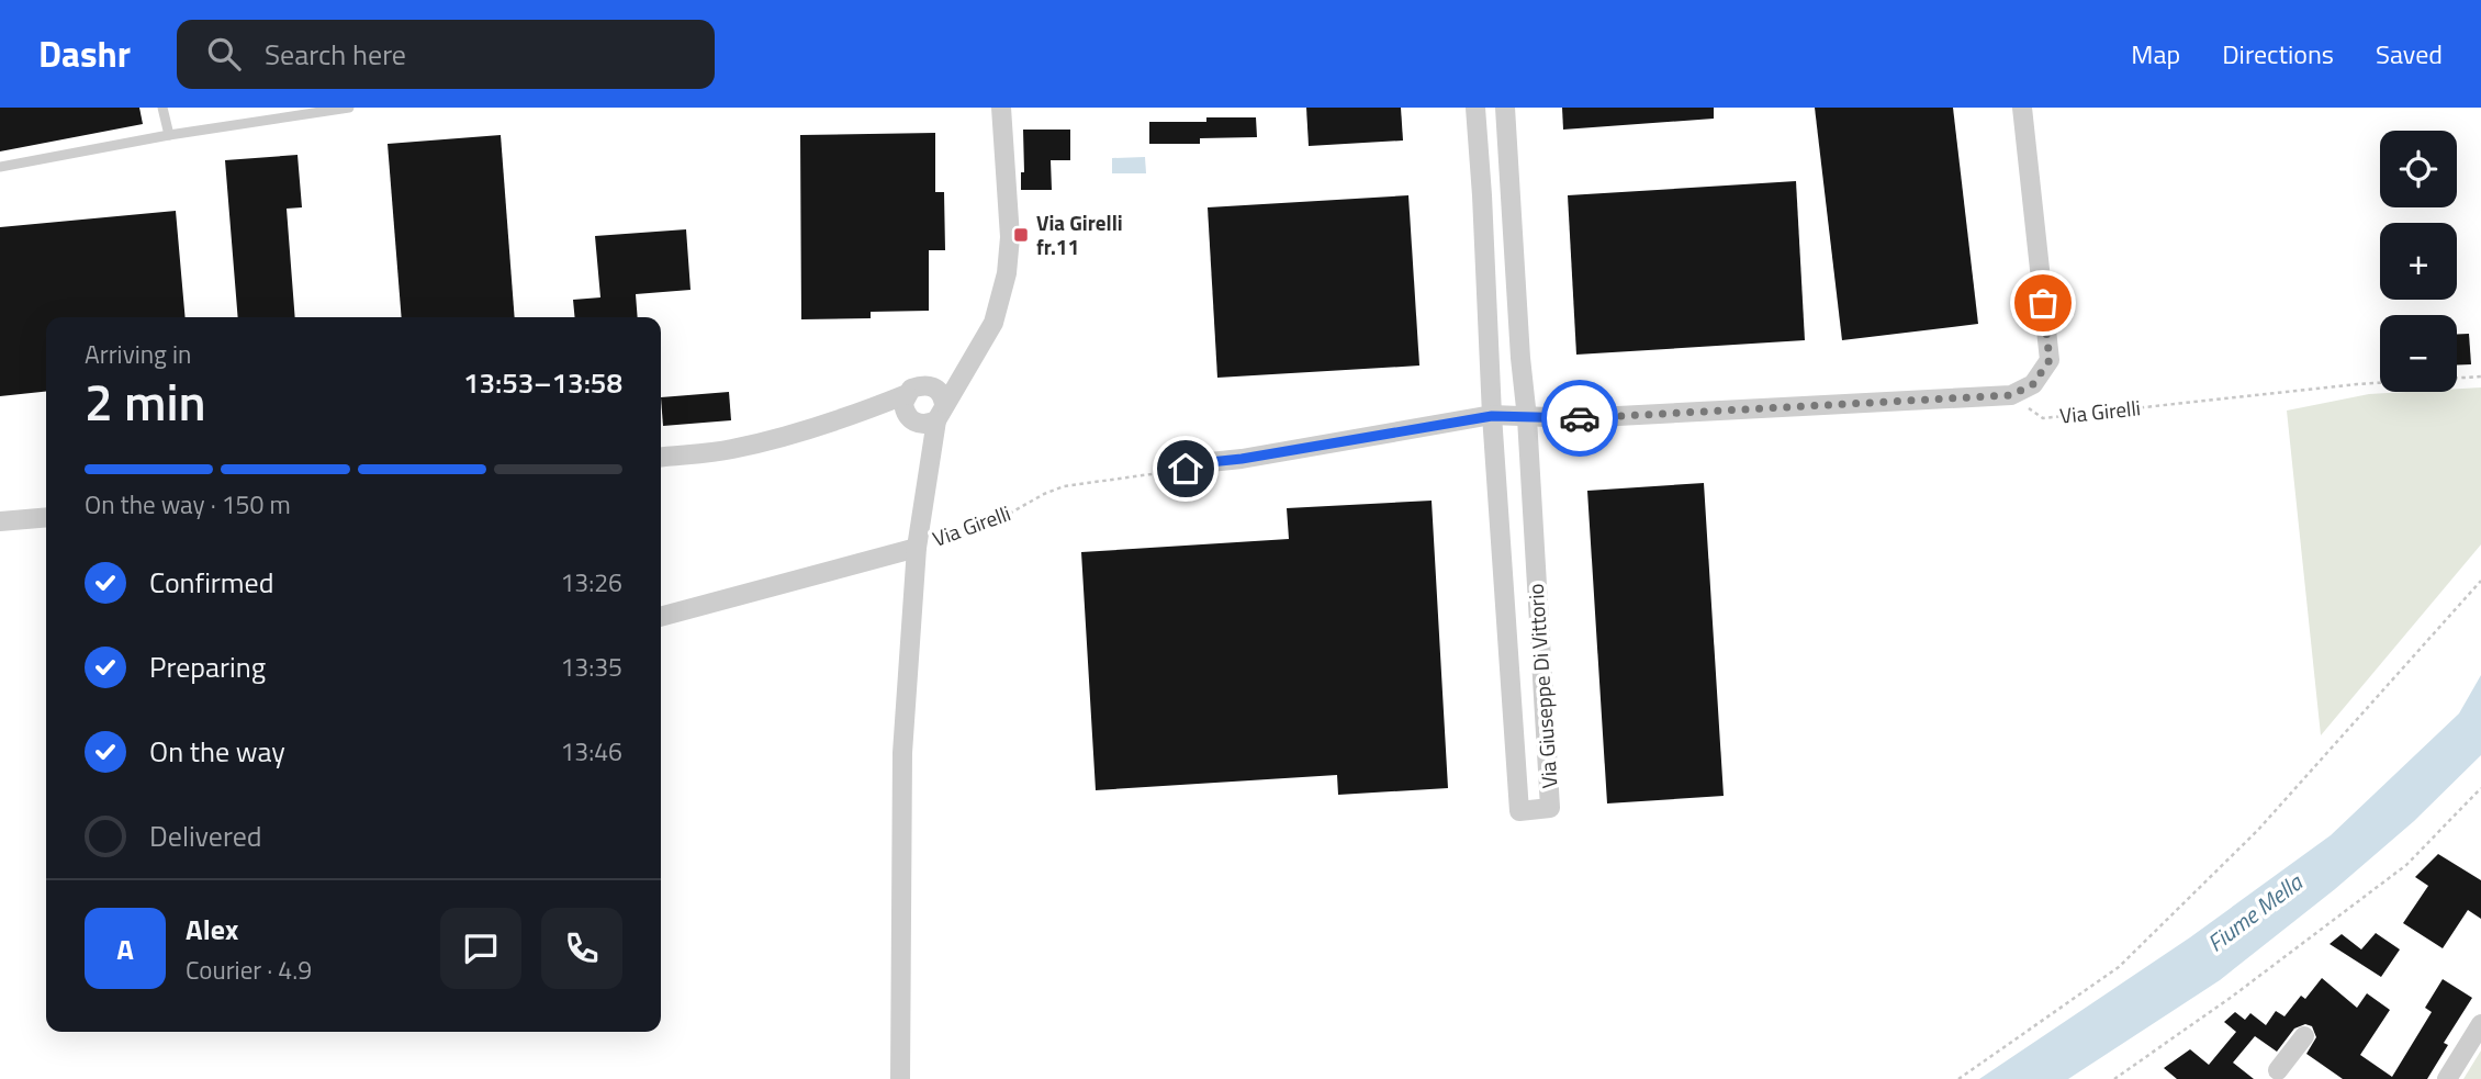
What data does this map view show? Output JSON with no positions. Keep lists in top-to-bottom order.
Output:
{
  "streets": {
    "street": ["Via Girelli", "Via Giuseppe Di Vittorio"]
  },
  "water": ["Fiume Mella"],
  "places": {
    "transit": ["Via Girelli fr.11"]
  },
  "page": {
    "header": "Dashr",
    "search": "Search here",
    "nav": ["Map", "Directions", "Saved"],
    "map_buttons": ["+", "−"],
    "heading": ["2 min", "Arriving in", "13:53–13:58"],
    "panel": ["Alex", "Courier · 4.9"],
    "bar": "On the way · 150 m",
    "list": [
      ["Confirmed", "13:26"],
      ["Preparing", "13:35"],
      ["On the way", "13:46"],
      "Delivered"
    ],
    "round": "A"
  }
}
